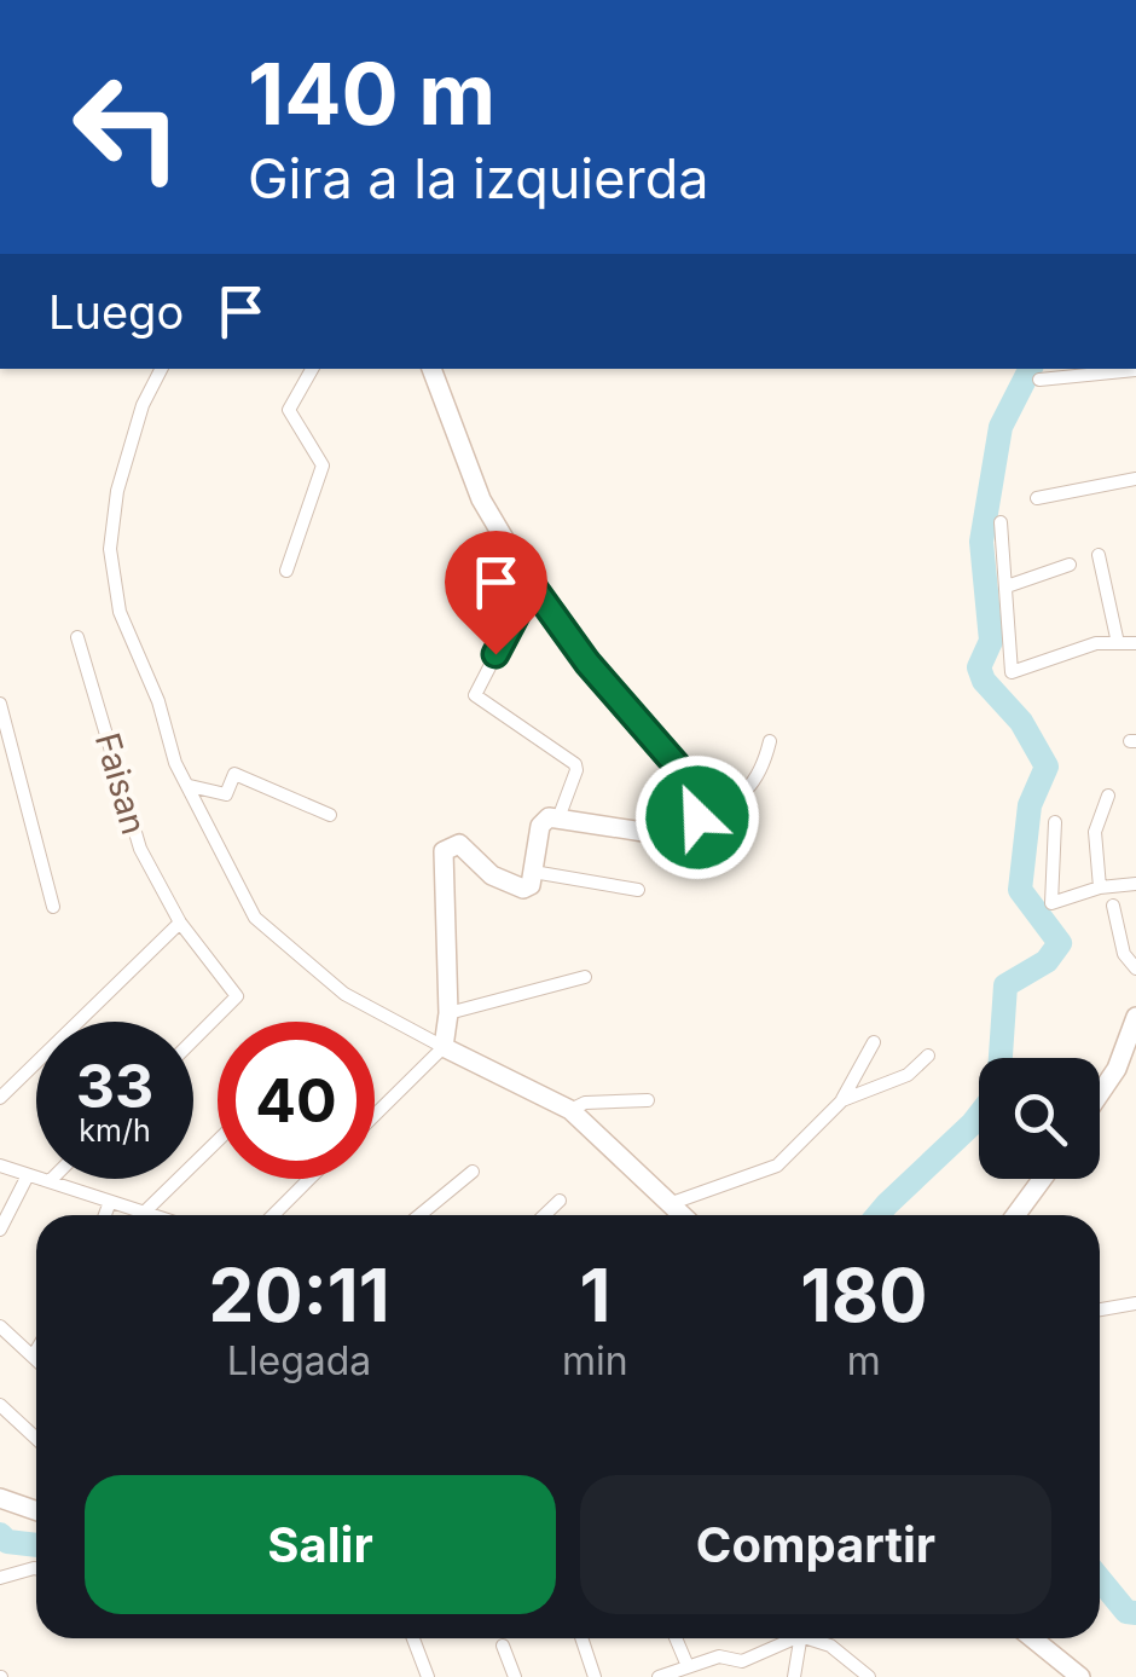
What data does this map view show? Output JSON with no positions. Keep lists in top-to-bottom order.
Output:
{
  "streets": {
    "street": ["Faisan"]
  },
  "page": {
    "turn": ["140 m", "Gira a la izquierda"],
    "then": "Luego",
    "speed": "33 km/h",
    "limit": "40",
    "eta": [
      "20:11",
      "Llegada",
      "1",
      "min",
      "180",
      "m"
    ],
    "buttons": ["Salir", "Compartir"]
  }
}
